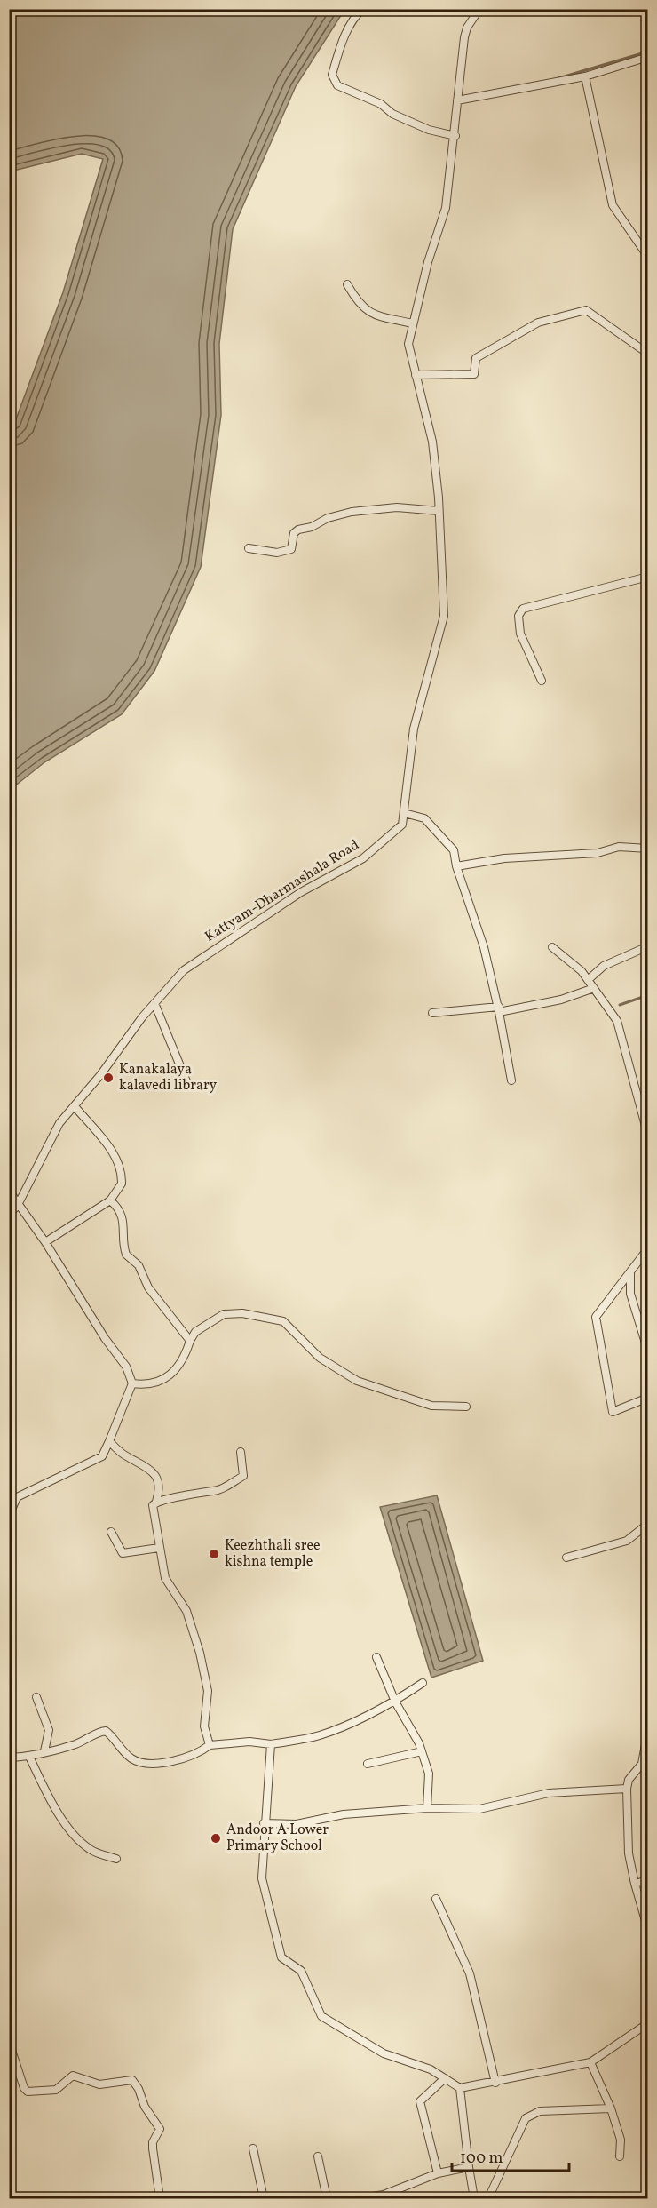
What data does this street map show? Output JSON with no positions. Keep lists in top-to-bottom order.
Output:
{
  "streets": {
    "street": ["Kattyam-Dharmashala Road"]
  },
  "places": ["Kanakalaya kalavedi library", "Keezhthali sree kishna temple", "Andoor A Lower Primary School"],
  "scale_bar": "100 m"
}
